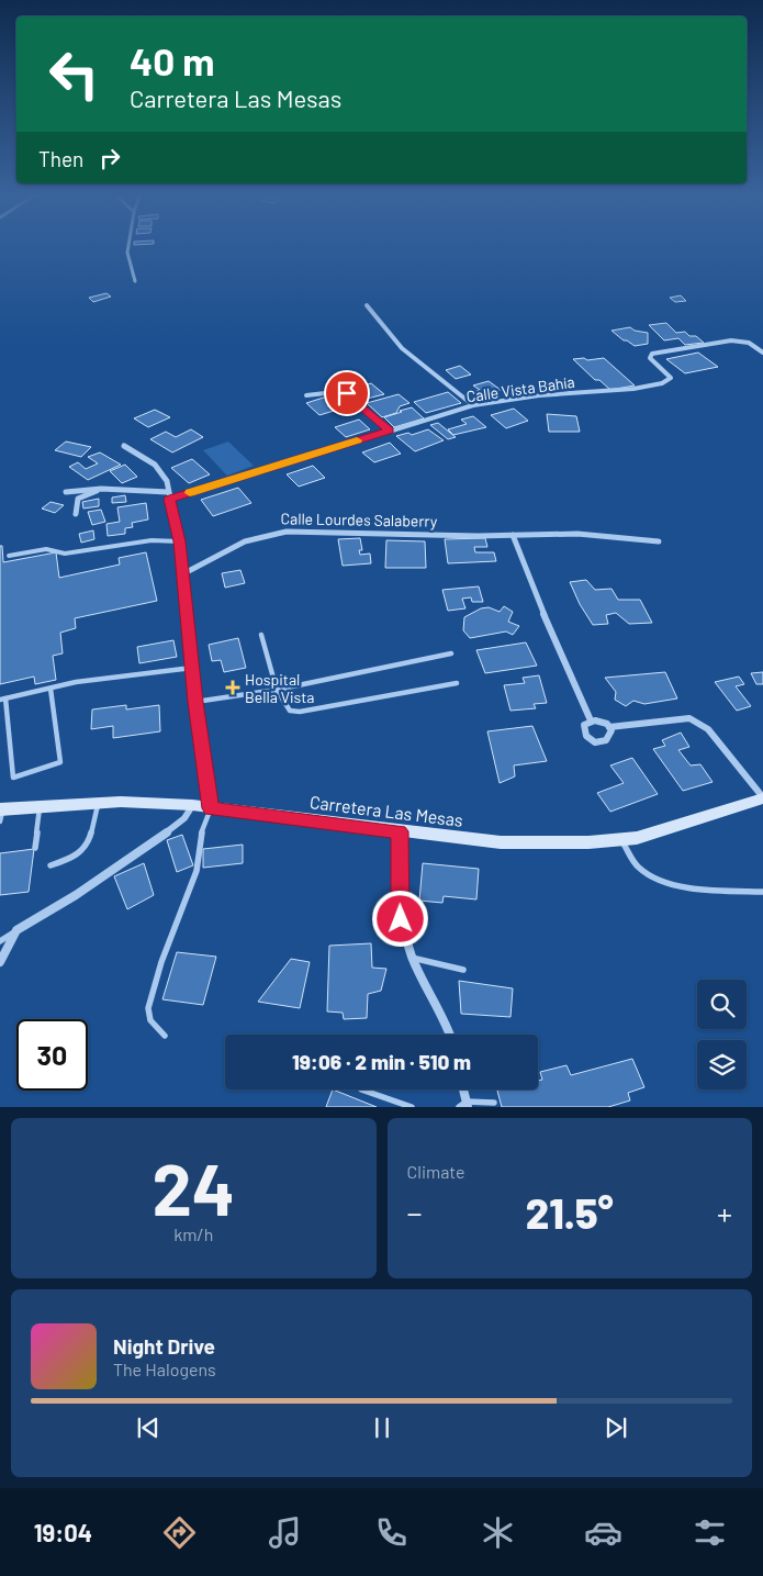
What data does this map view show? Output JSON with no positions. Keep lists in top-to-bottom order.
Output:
{
  "streets": {
    "street": ["Calle Vista Bahía", "Calle Lourdes Salaberry", "Carretera Las Mesas"]
  },
  "places": {
    "health": ["Hospital Bella Vista"]
  },
  "page": {
    "turn": ["40 m", "Carretera Las Mesas"],
    "then": "Then",
    "limit": "30",
    "trip": "19:06 · 2 min · 510 m",
    "tile": [
      ["24", "km/h"],
      "Climate"
    ],
    "heat": ["−", "21.5°", "+"],
    "song": ["Night Drive", "The Halogens"],
    "tabs": "19:04"
  }
}
